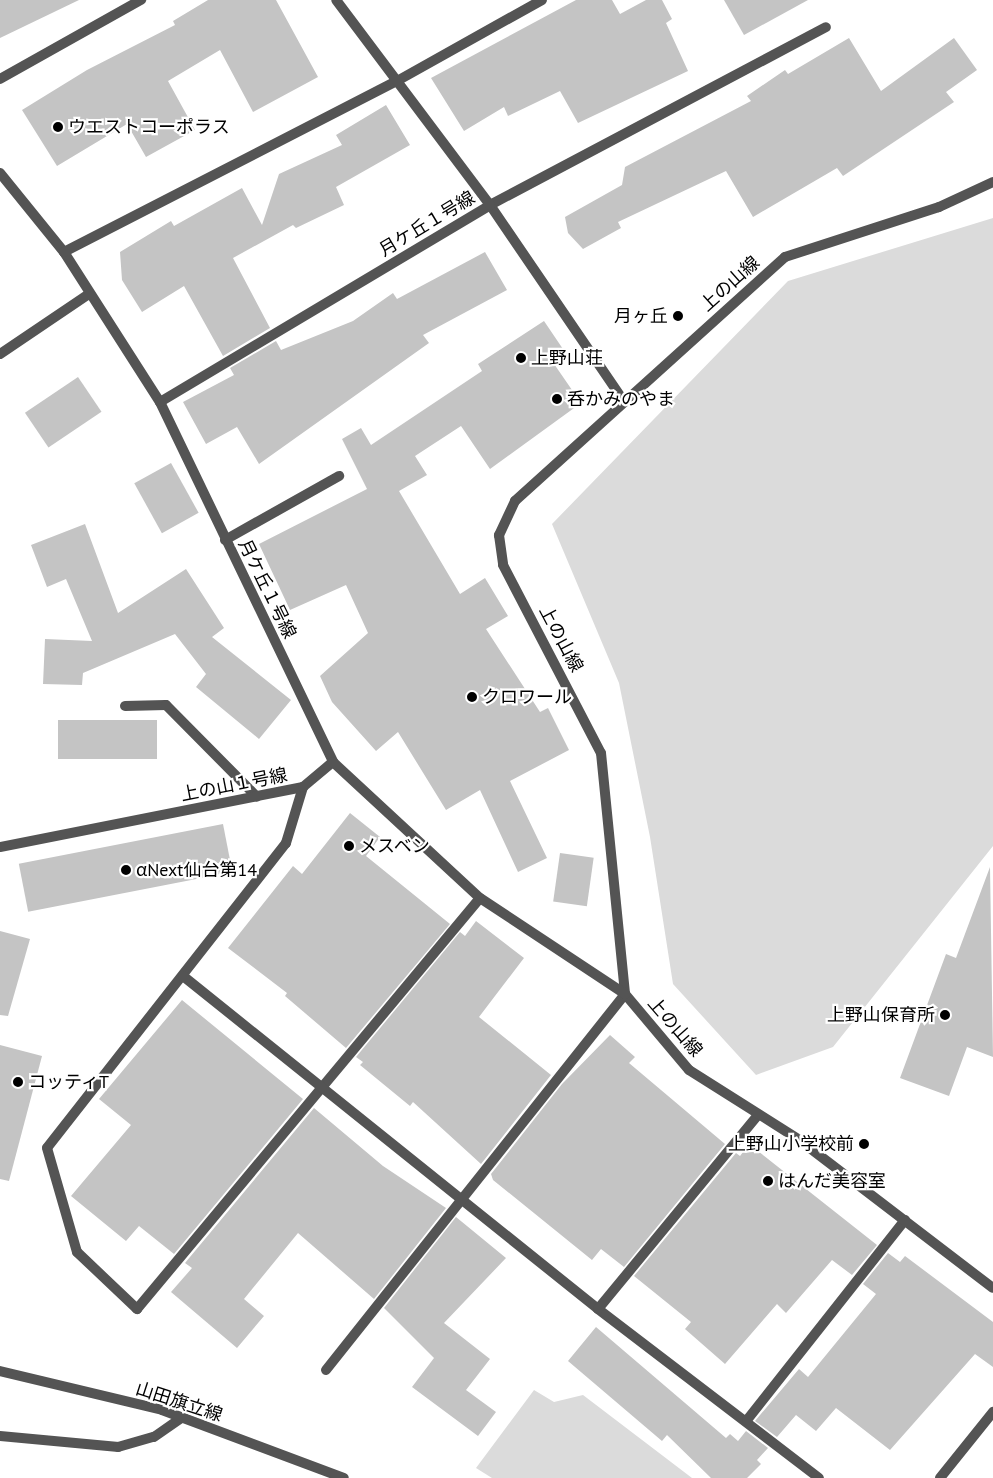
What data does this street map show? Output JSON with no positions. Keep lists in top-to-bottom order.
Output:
{
  "streets": {
    "street": [
      "月ケ丘１号線",
      "上の山線",
      "上の山１号線",
      "山田旗立線"
    ]
  },
  "crossings": [
    ["月ケ丘１号線", "上の山１号線"]
  ],
  "places": [
    "ウエストコーポラス",
    "月ヶ丘",
    "上野山荘",
    "呑かみのやま",
    "クロワール",
    "メスベン",
    "αNext仙台第14",
    "上野山保育所",
    "コッティT",
    "上野山小学校前",
    "はんだ美容室"
  ]
}
